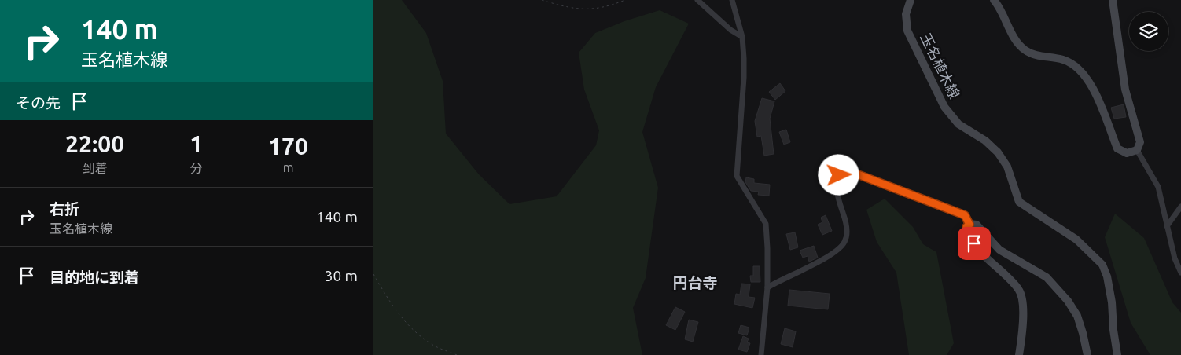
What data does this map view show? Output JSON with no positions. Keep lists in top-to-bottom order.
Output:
{
  "streets": {
    "main road": ["玉名植木線"]
  },
  "districts": ["円台寺"],
  "page": {
    "turn": ["140 m", "玉名植木線"],
    "then": "その先",
    "eta": [
      "22:00",
      "到着",
      "1",
      "分",
      "170",
      "m"
    ],
    "list": [
      {
        "name": "右折",
        "note": "玉名植木線",
        "value": "140 m"
      },
      {
        "name": "目的地に到着",
        "value": "30 m"
      }
    ]
  }
}
